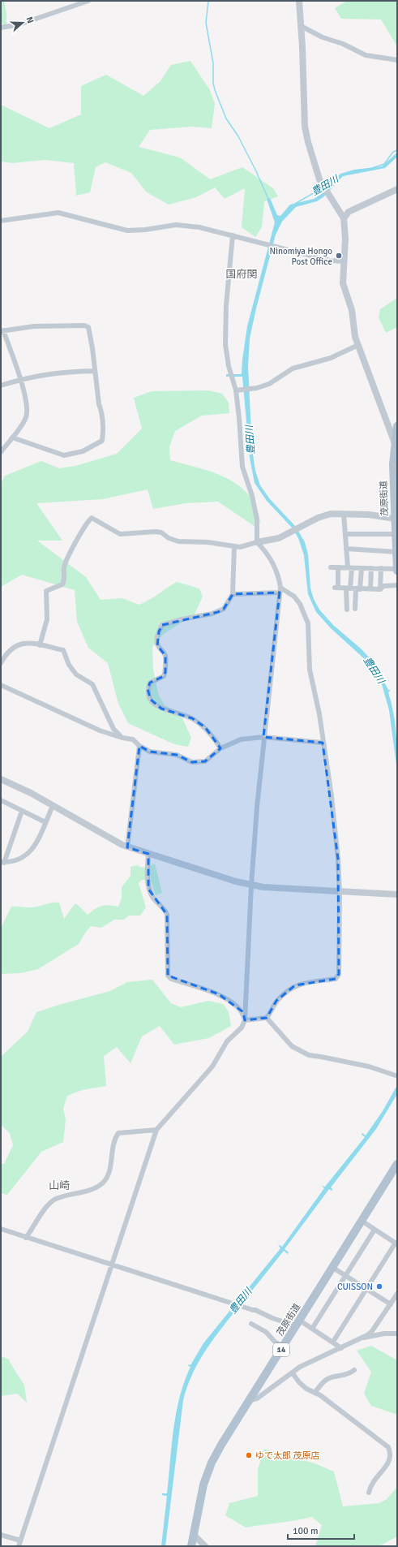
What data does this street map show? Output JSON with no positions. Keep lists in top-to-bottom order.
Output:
{
  "streets": {
    "main road": ["茂原街道", "14"]
  },
  "districts": ["国府関", "山崎"],
  "water": ["豊田川"],
  "places": ["Ninomiya Hongo Post Office", "CUISSON", "ゆで太郎 茂原店"],
  "scale_bar": "100 m",
  "north": "right"
}
